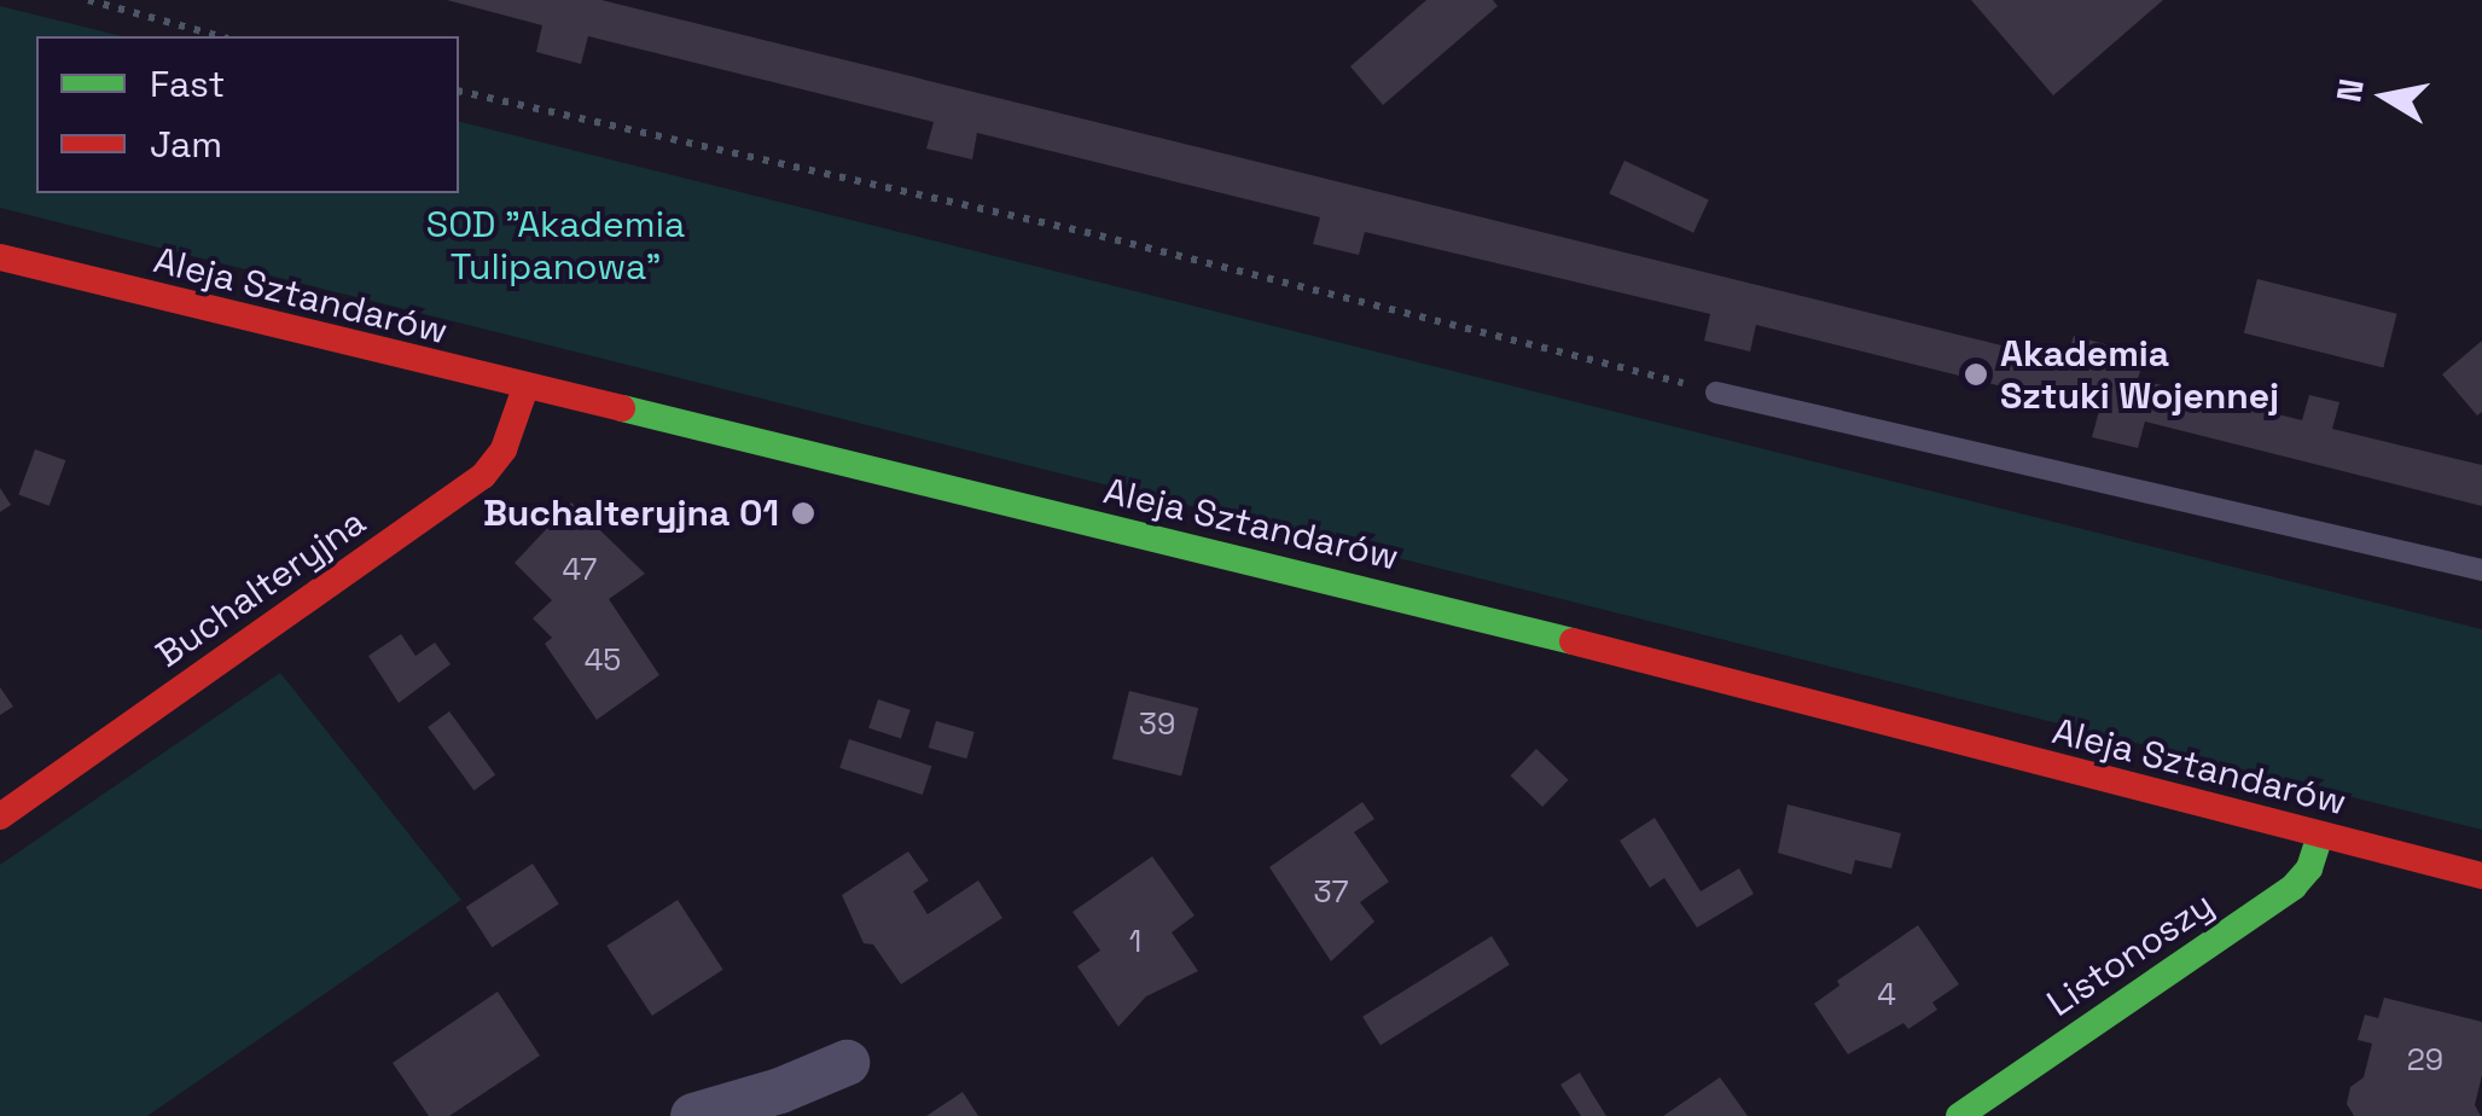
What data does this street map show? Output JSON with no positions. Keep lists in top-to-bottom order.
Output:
{
  "streets": {
    "street": ["Aleja Sztandarów", "Buchalteryjna", "Listonoszy"]
  },
  "crossings": [
    ["Aleja Sztandarów", "Buchalteryjna"],
    ["Aleja Sztandarów", "Listonoszy"]
  ],
  "parks": ["SOD \"Akademia Tulipanowa\""],
  "places": ["Akademia Sztuki Wojennej", "Buchalteryjna 01"],
  "house_numbers": [
    "47",
    "45",
    "39",
    "37",
    "1",
    "4",
    "29"
  ],
  "legend": ["Fast", "Jam"],
  "north": "left"
}
